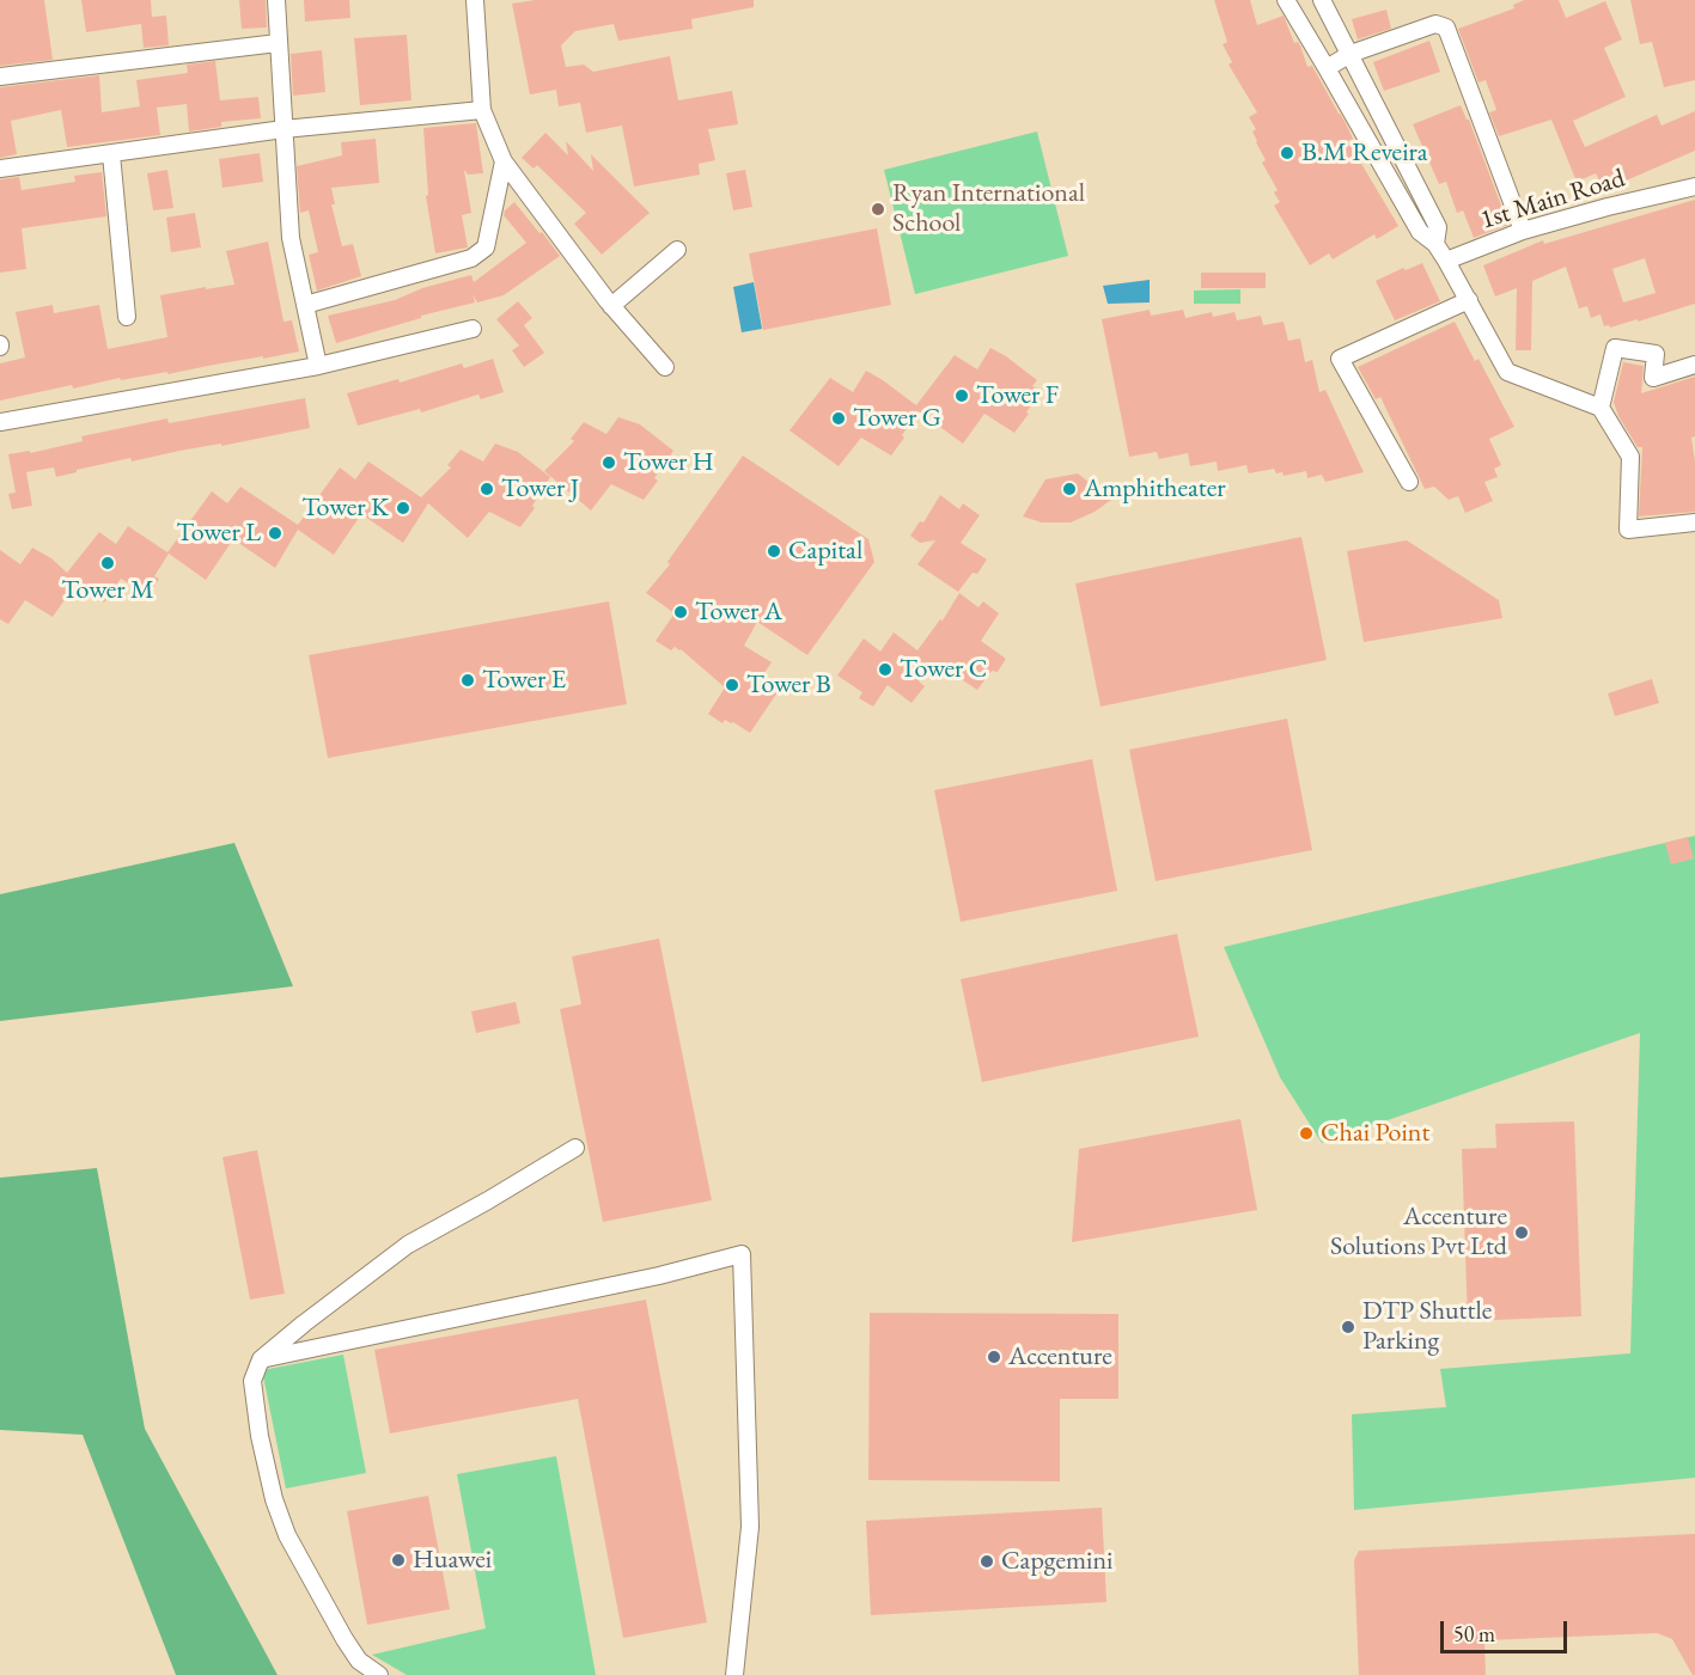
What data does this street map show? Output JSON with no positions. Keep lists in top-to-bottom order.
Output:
{
  "streets": {
    "street": ["1st Main Road"]
  },
  "places": [
    "B.M Reveira",
    "Ryan International School",
    "Tower F",
    "Tower G",
    "Tower H",
    "Tower J",
    "Amphitheater",
    "Tower K",
    "Tower L",
    "Capital",
    "Tower M",
    "Tower A",
    "Tower C",
    "Tower E",
    "Tower B",
    "Chai Point",
    "Accenture Solutions Pvt Ltd",
    "DTP Shuttle Parking",
    "Accenture",
    "Huawei",
    "Capgemini"
  ],
  "scale_bar": "50 m"
}
